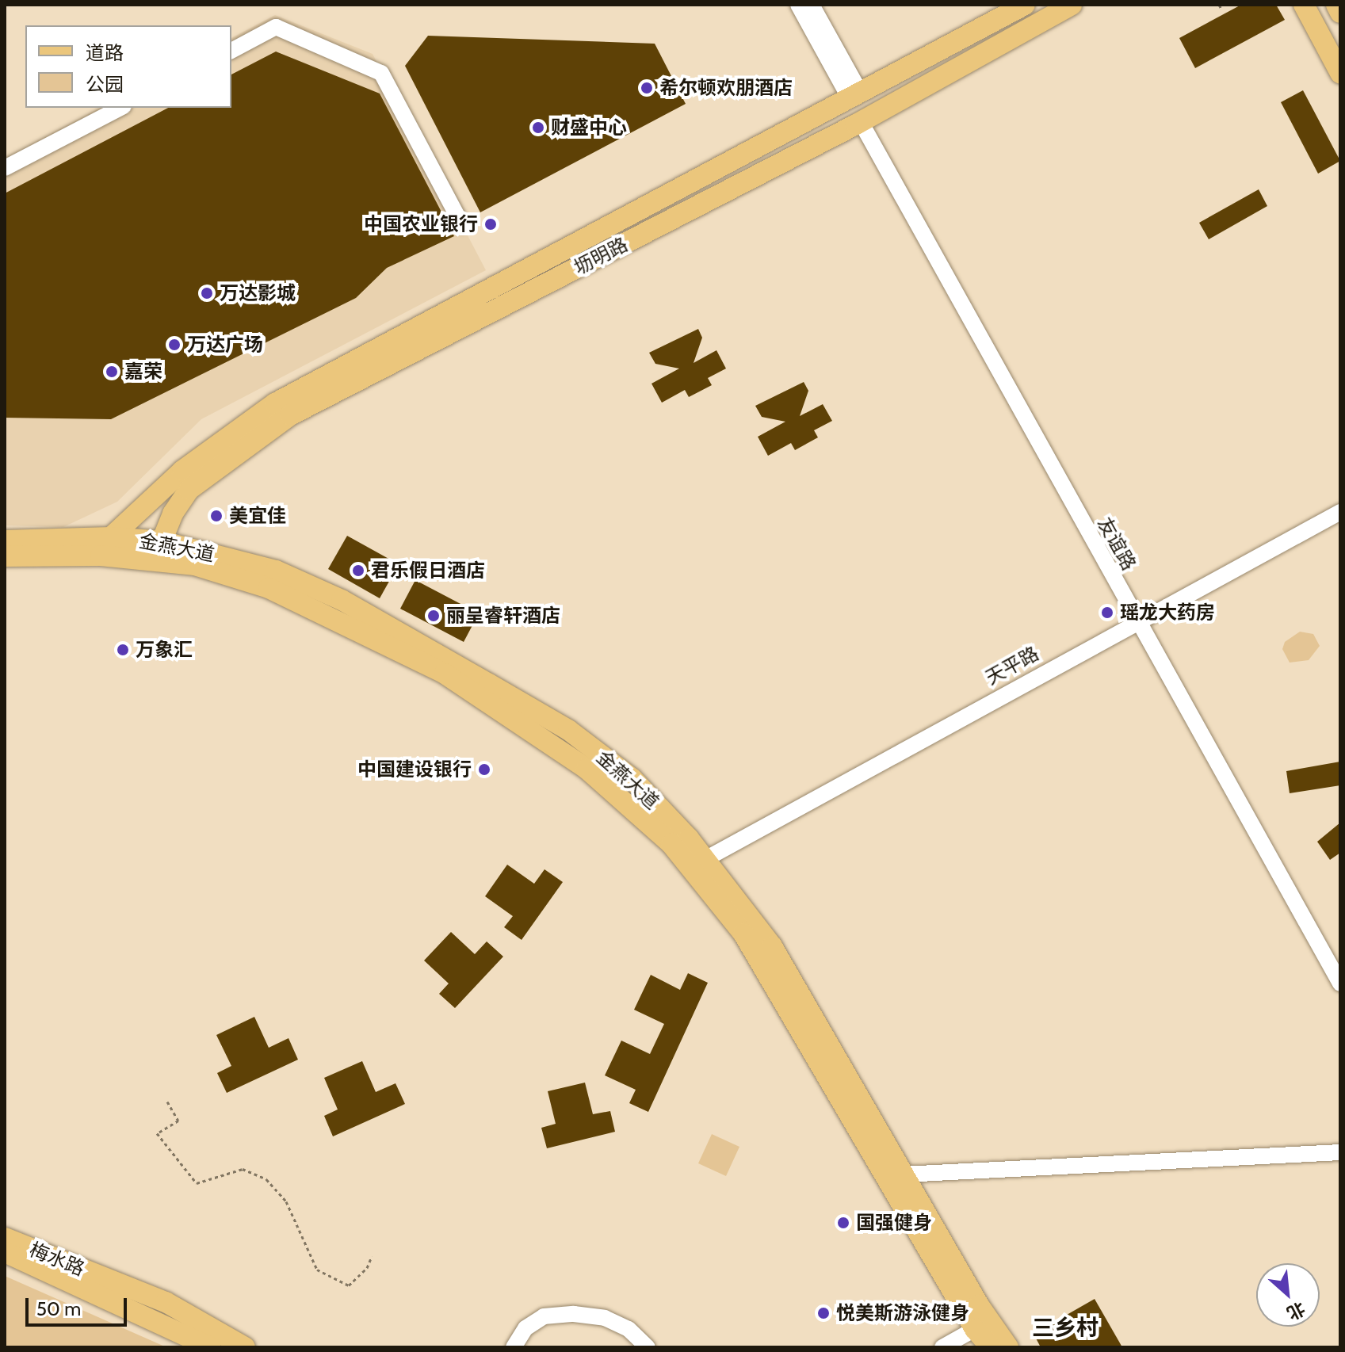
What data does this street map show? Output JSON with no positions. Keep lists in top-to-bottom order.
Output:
{
  "streets": {
    "main road": ["坜明路", "金燕大道", "梅水路"],
    "street": ["友谊路", "天平路"]
  },
  "crossings": [
    ["坜明路", "友谊路"],
    ["坜明路", "金燕大道"],
    ["友谊路", "天平路"],
    ["金燕大道", "天平路"]
  ],
  "districts": ["三乡村"],
  "places": [
    "希尔顿欢朋酒店",
    "财盛中心",
    "中国农业银行",
    "万达影城",
    "万达广场",
    "嘉荣",
    "美宜佳",
    "君乐假日酒店",
    "瑶龙大药房",
    "丽呈睿轩酒店",
    "万象汇",
    "中国建设银行",
    "国强健身",
    "悦美斯游泳健身"
  ],
  "legend": ["道路", "公园"],
  "scale_bar": "50 m",
  "north": "bottom right"
}
